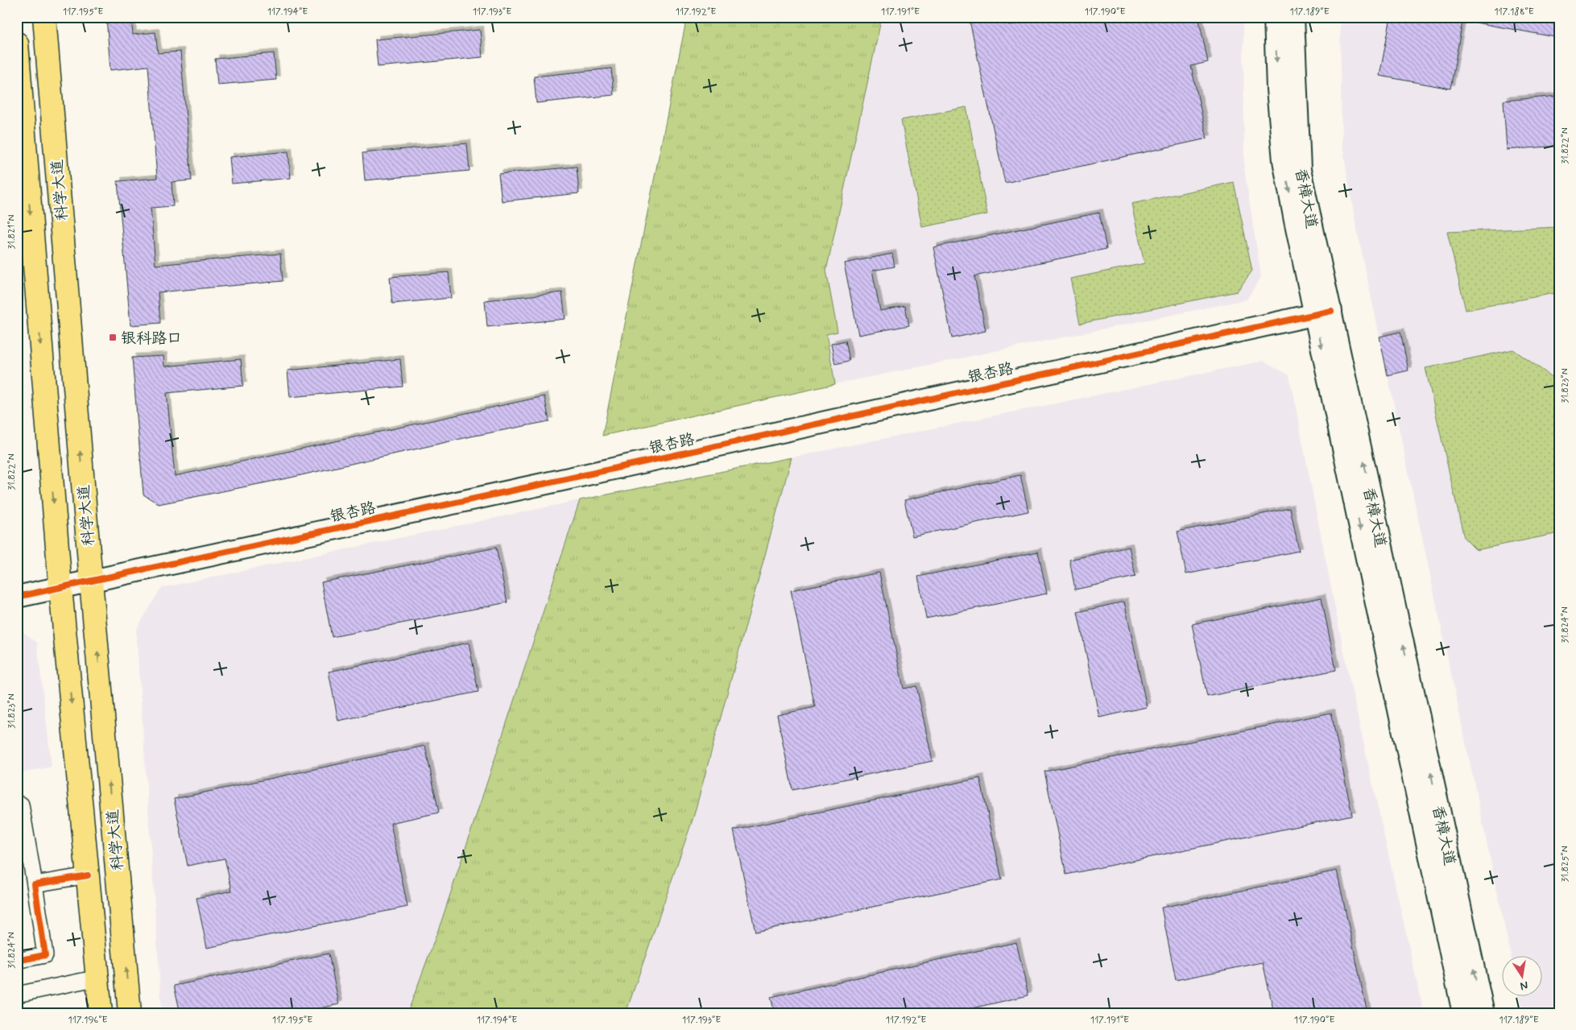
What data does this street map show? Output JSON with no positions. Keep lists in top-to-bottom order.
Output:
{
  "streets": {
    "main road": ["科学大道", "香樟大道", "银杏路"]
  },
  "crossings": [
    ["科学大道", "银杏路"],
    ["香樟大道", "银杏路"]
  ],
  "places": {
    "transit": ["银科路口"]
  },
  "north": "bottom",
  "coordinates": [
    "117.195°E",
    "117.194°E",
    "117.193°E",
    "117.192°E",
    "117.191°E",
    "117.190°E",
    "117.189°E",
    "117.188°E",
    "31.822°N",
    "31.821°N",
    "31.823°N",
    "31.824°N",
    "31.825°N",
    "117.196°E"
  ]
}
